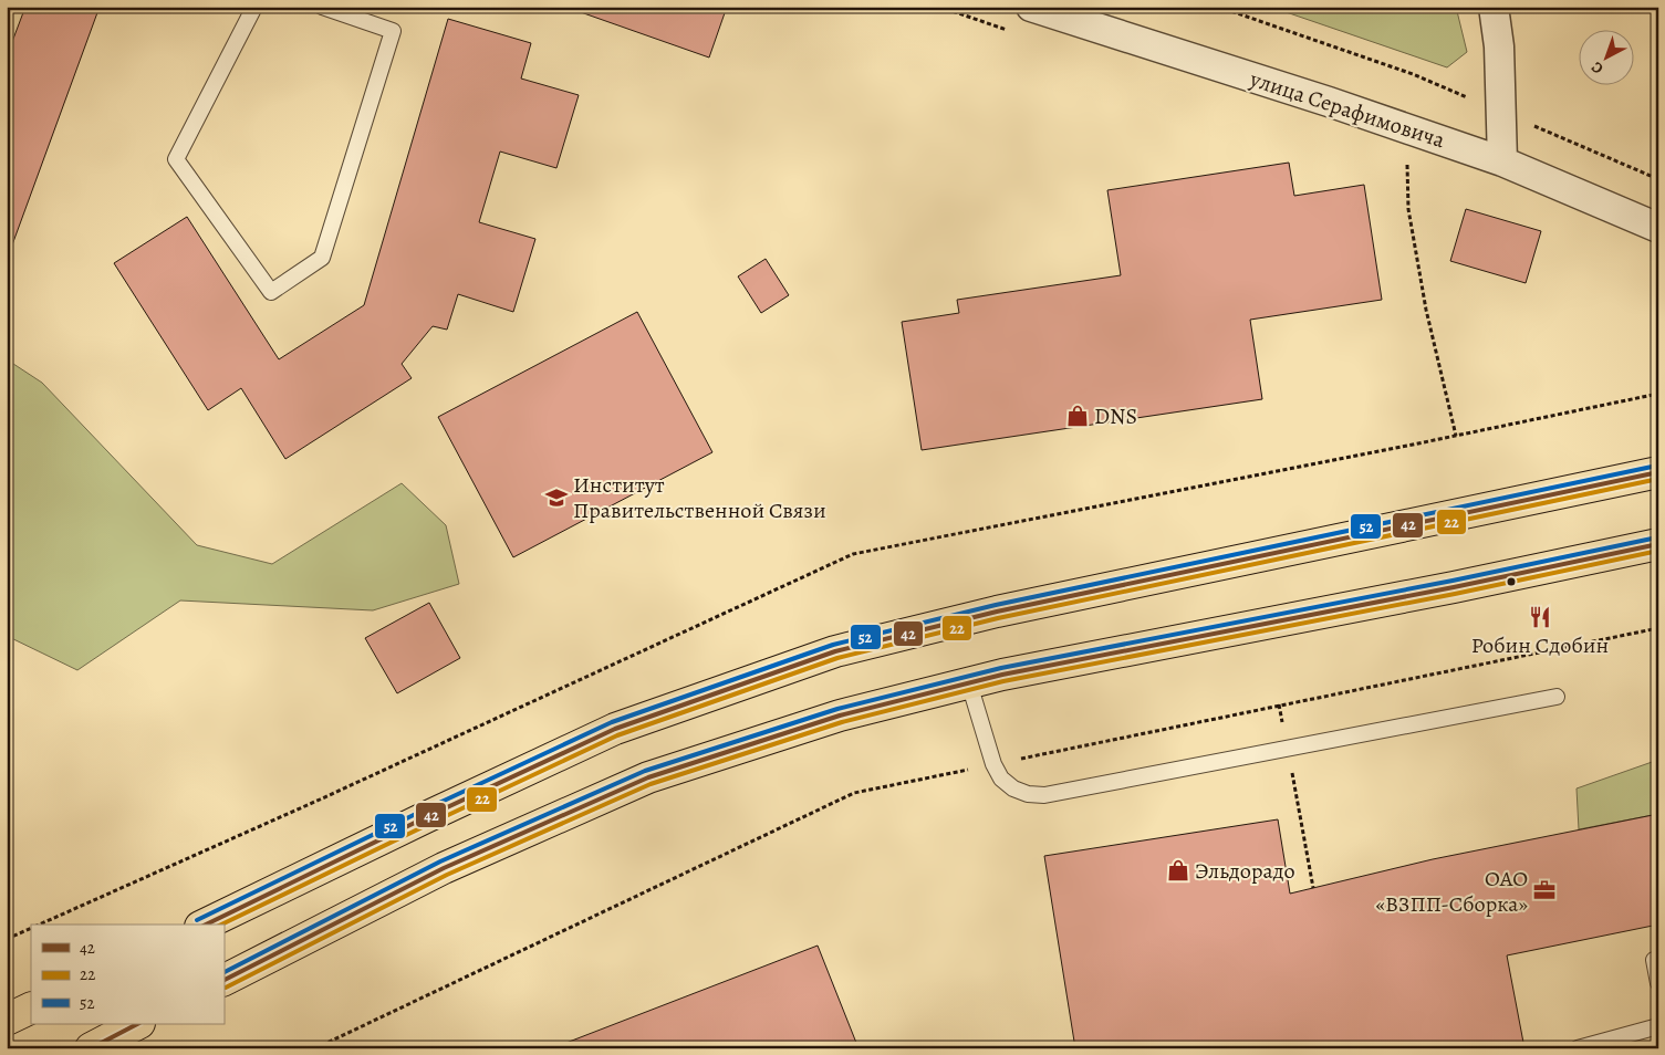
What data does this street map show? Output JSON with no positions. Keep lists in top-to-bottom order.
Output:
{
  "streets": {
    "street": ["улица Серафимовича"]
  },
  "places": {
    "shop": ["DNS", "Эльдорадо"],
    "school or university": ["Институт Правительственной Связи"],
    "restaurant": ["Робин Сдобин"],
    "office": ["ОАО «ВЗПП-Сборка»"]
  },
  "lines": ["transit line 52", "transit line 42", "transit line 22"],
  "legend": ["42", "22", "52"],
  "north": "bottom left"
}
